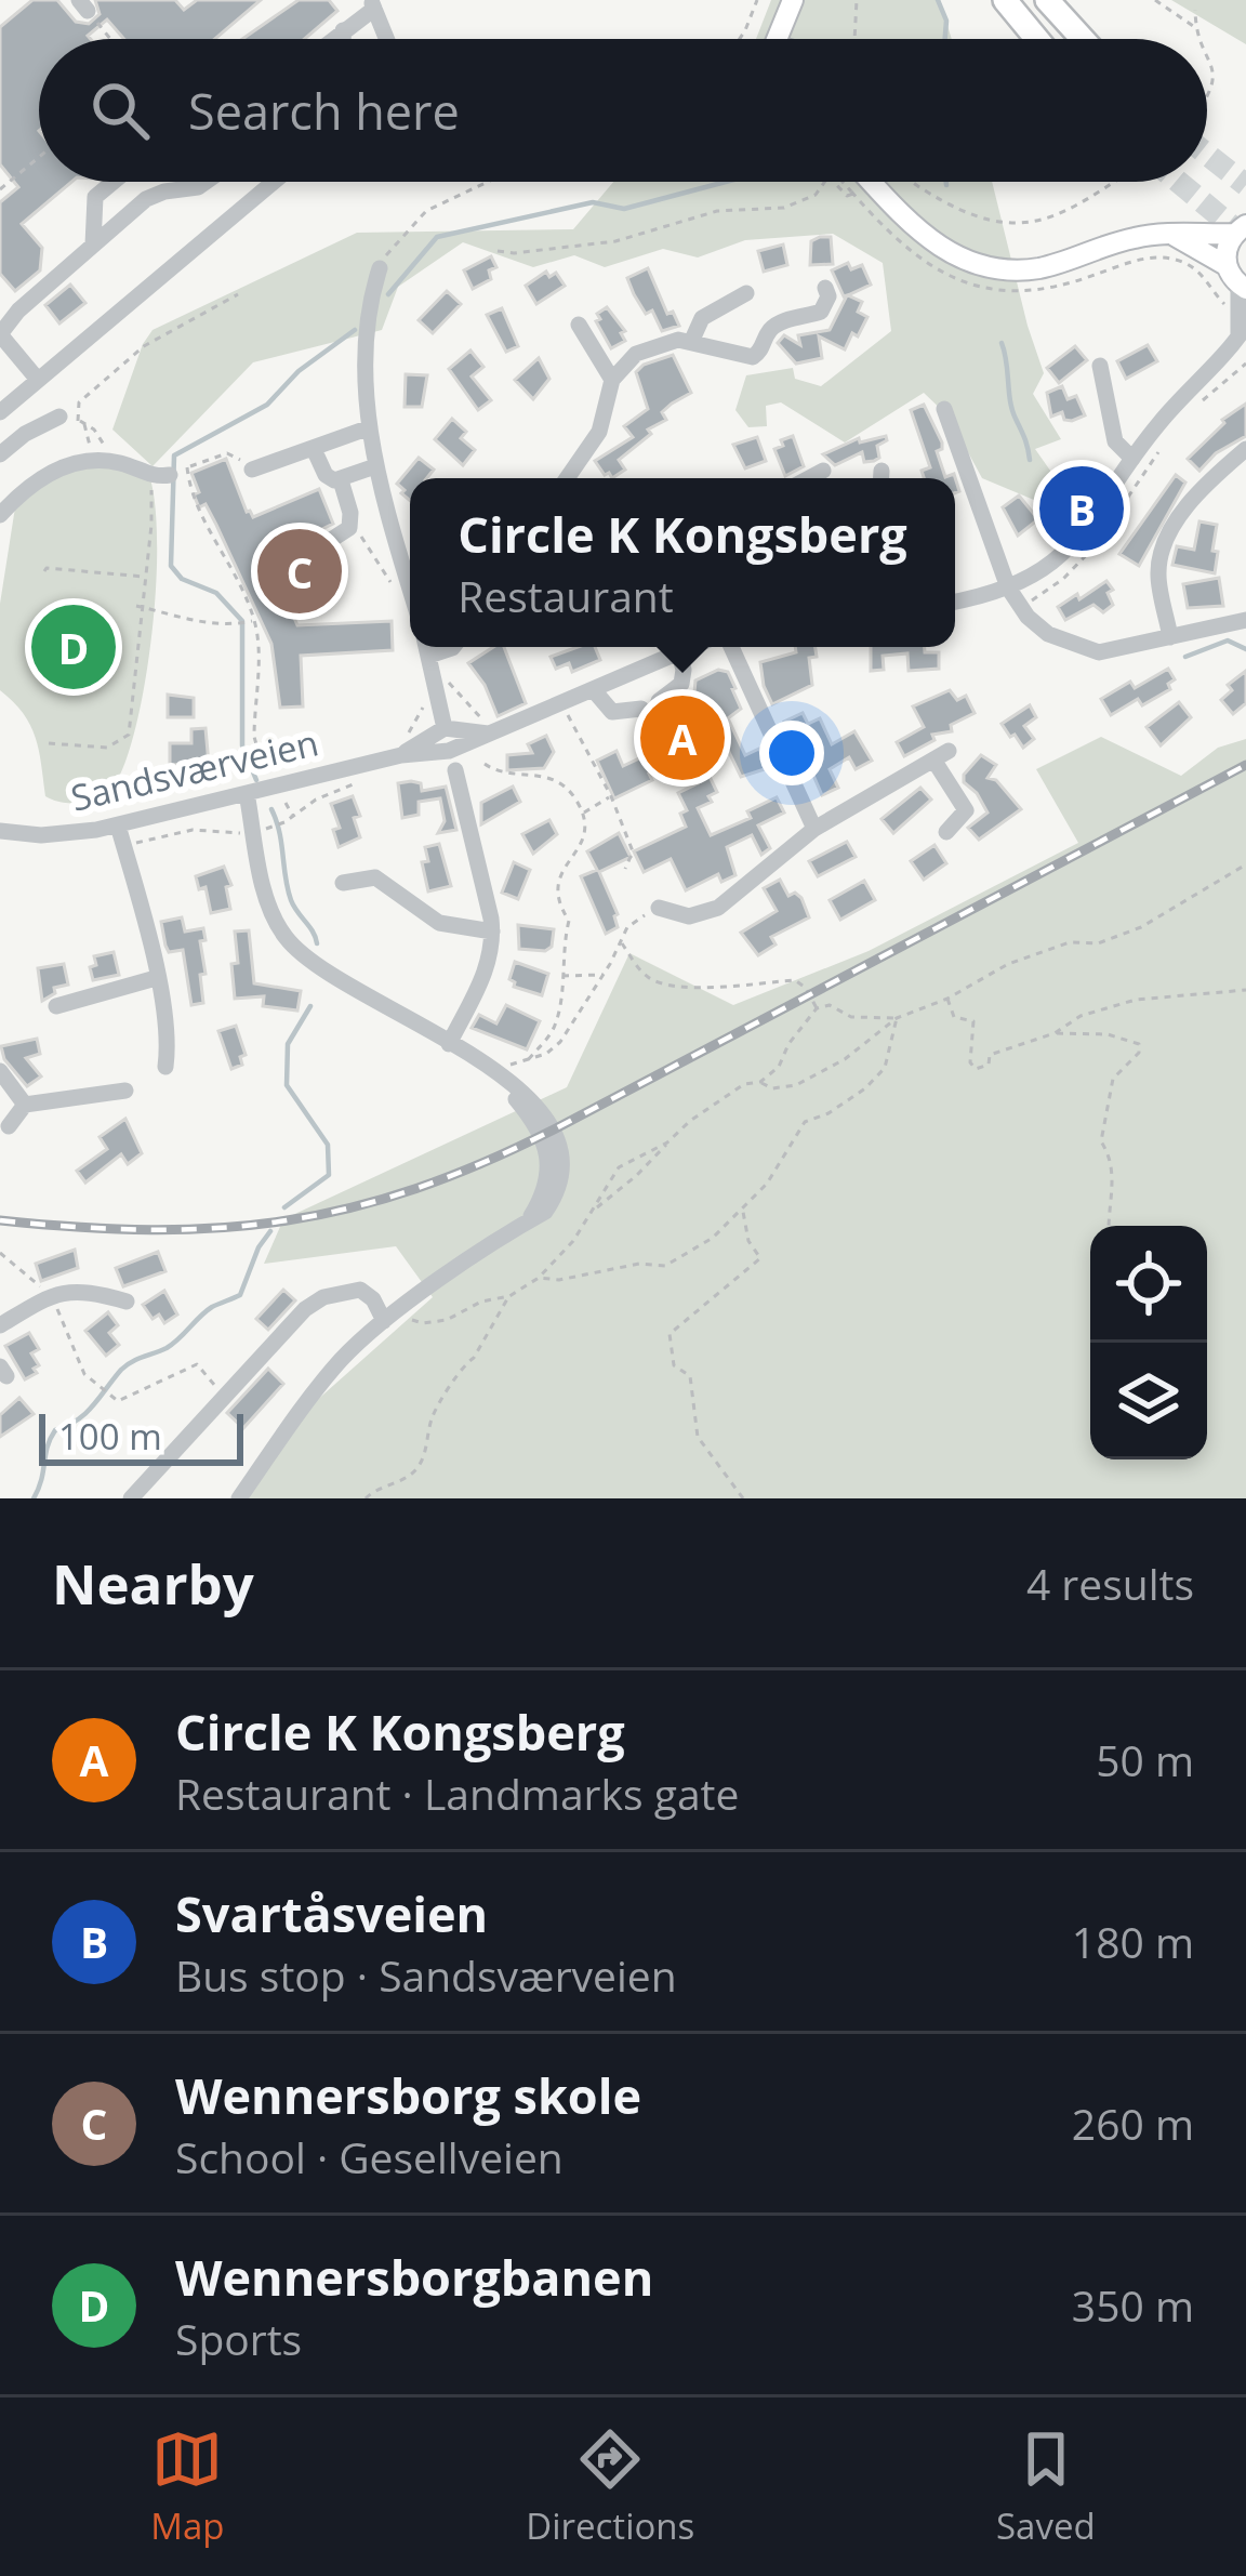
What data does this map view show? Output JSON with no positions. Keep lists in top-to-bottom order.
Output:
{
  "streets": {
    "street": ["Sandsværveien"]
  },
  "scale_bar": "100 m",
  "page": {
    "search": "Search here",
    "pins": [
      "B",
      "C",
      "D",
      "A"
    ],
    "popup": ["Circle K Kongsberg", "Restaurant"],
    "scale": "100 m",
    "heading": ["Nearby", "4 results"],
    "list": [
      {
        "mark": "A",
        "name": "Circle K Kongsberg",
        "note": "Restaurant · Landmarks gate",
        "value": "50 m"
      },
      {
        "mark": "B",
        "name": "Svartåsveien",
        "note": "Bus stop · Sandsværveien",
        "value": "180 m"
      },
      {
        "mark": "C",
        "name": "Wennersborg skole",
        "note": "School · Gesellveien",
        "value": "260 m"
      },
      {
        "mark": "D",
        "name": "Wennersborgbanen",
        "note": "Sports",
        "value": "350 m"
      }
    ],
    "nav": ["Map", "Directions", "Saved"]
  }
}
